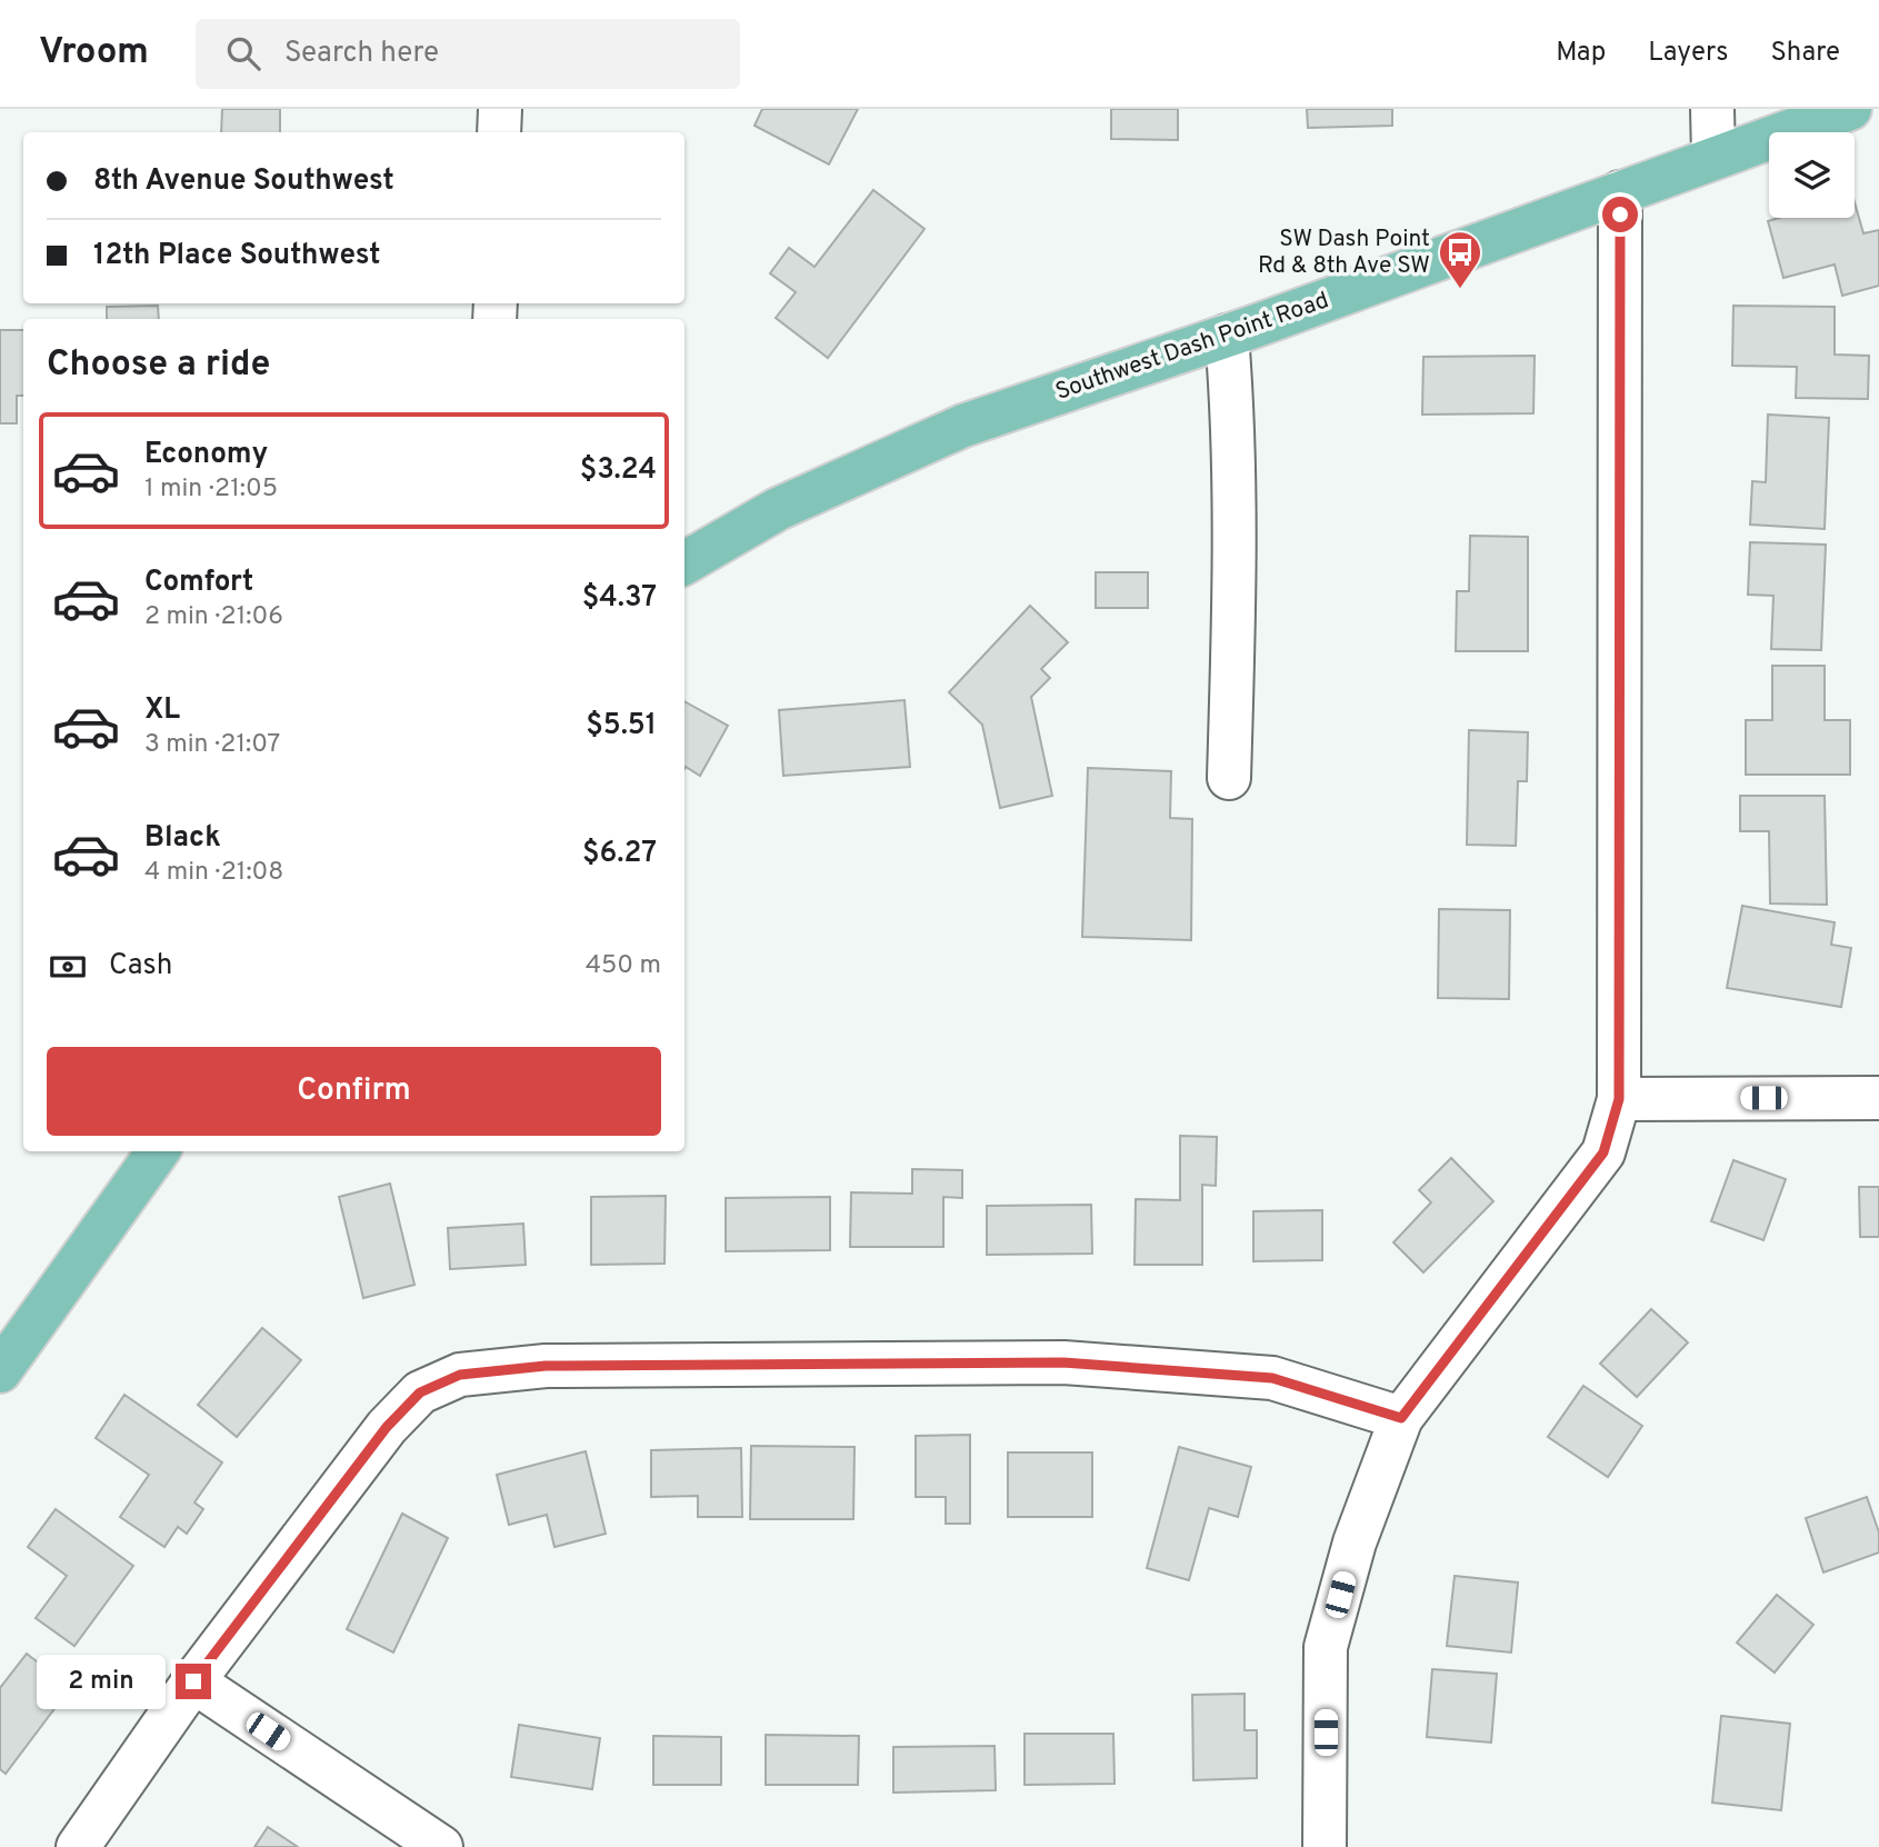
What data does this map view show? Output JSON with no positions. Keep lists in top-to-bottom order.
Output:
{
  "streets": {
    "main road": ["Southwest Dash Point Road"]
  },
  "places": {
    "bus stop": ["SW Dash Point Rd & 8th Ave SW"]
  },
  "page": {
    "header": "Vroom",
    "search": "Search here",
    "nav": ["Map", "Layers", "Share"],
    "banner": ["8th Avenue Southwest", "12th Place Southwest"],
    "heading": "Choose a ride",
    "list": [
      {
        "name": "Economy",
        "note": "1 min · 21:05",
        "value": "$3.24"
      },
      {
        "name": "Comfort",
        "note": "2 min · 21:06",
        "value": "$4.37"
      },
      {
        "name": "XL",
        "note": "3 min · 21:07",
        "value": "$5.51"
      },
      {
        "name": "Black",
        "note": "4 min · 21:08",
        "value": "$6.27"
      }
    ],
    "pay": ["Cash", "450 m"],
    "buttons": "Confirm",
    "bubble": "2 min"
  }
}
